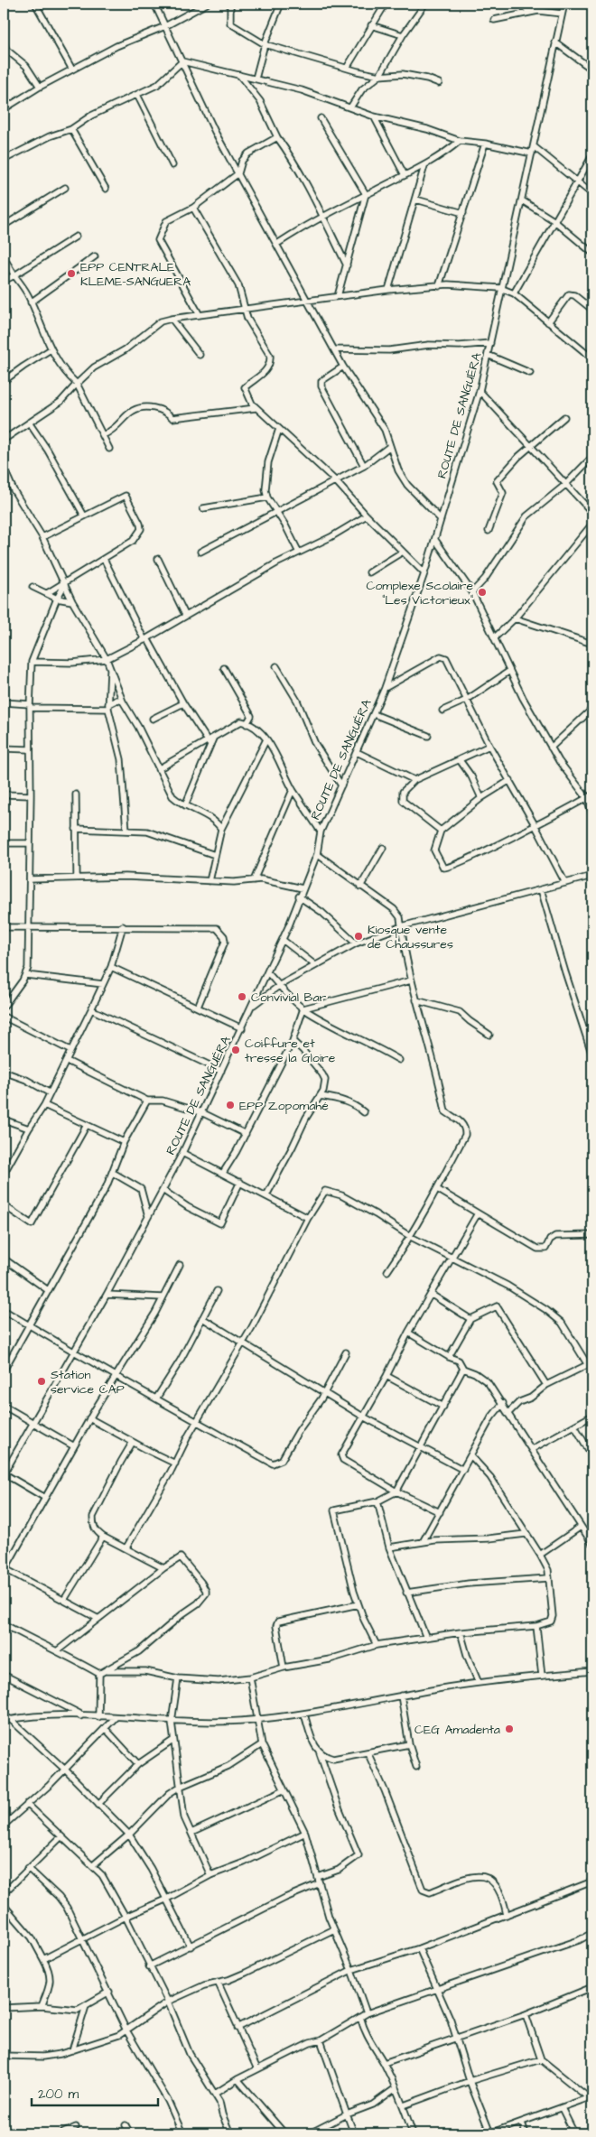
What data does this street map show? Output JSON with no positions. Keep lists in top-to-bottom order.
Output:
{
  "streets": {
    "street": ["ROUTE DE SANGUÉRA"]
  },
  "places": [
    "EPP CENTRALE KLEME-SANGUERA",
    "Complexe Scolaire \"Les Victorieux\"",
    "Kiosque vente de Chaussures",
    "Convivial Bar",
    "Coiffure et tresse la Gloire",
    "EPP Zopomahé",
    "Station service CAP",
    "CEG Amadenta"
  ],
  "scale_bar": "200 m"
}
